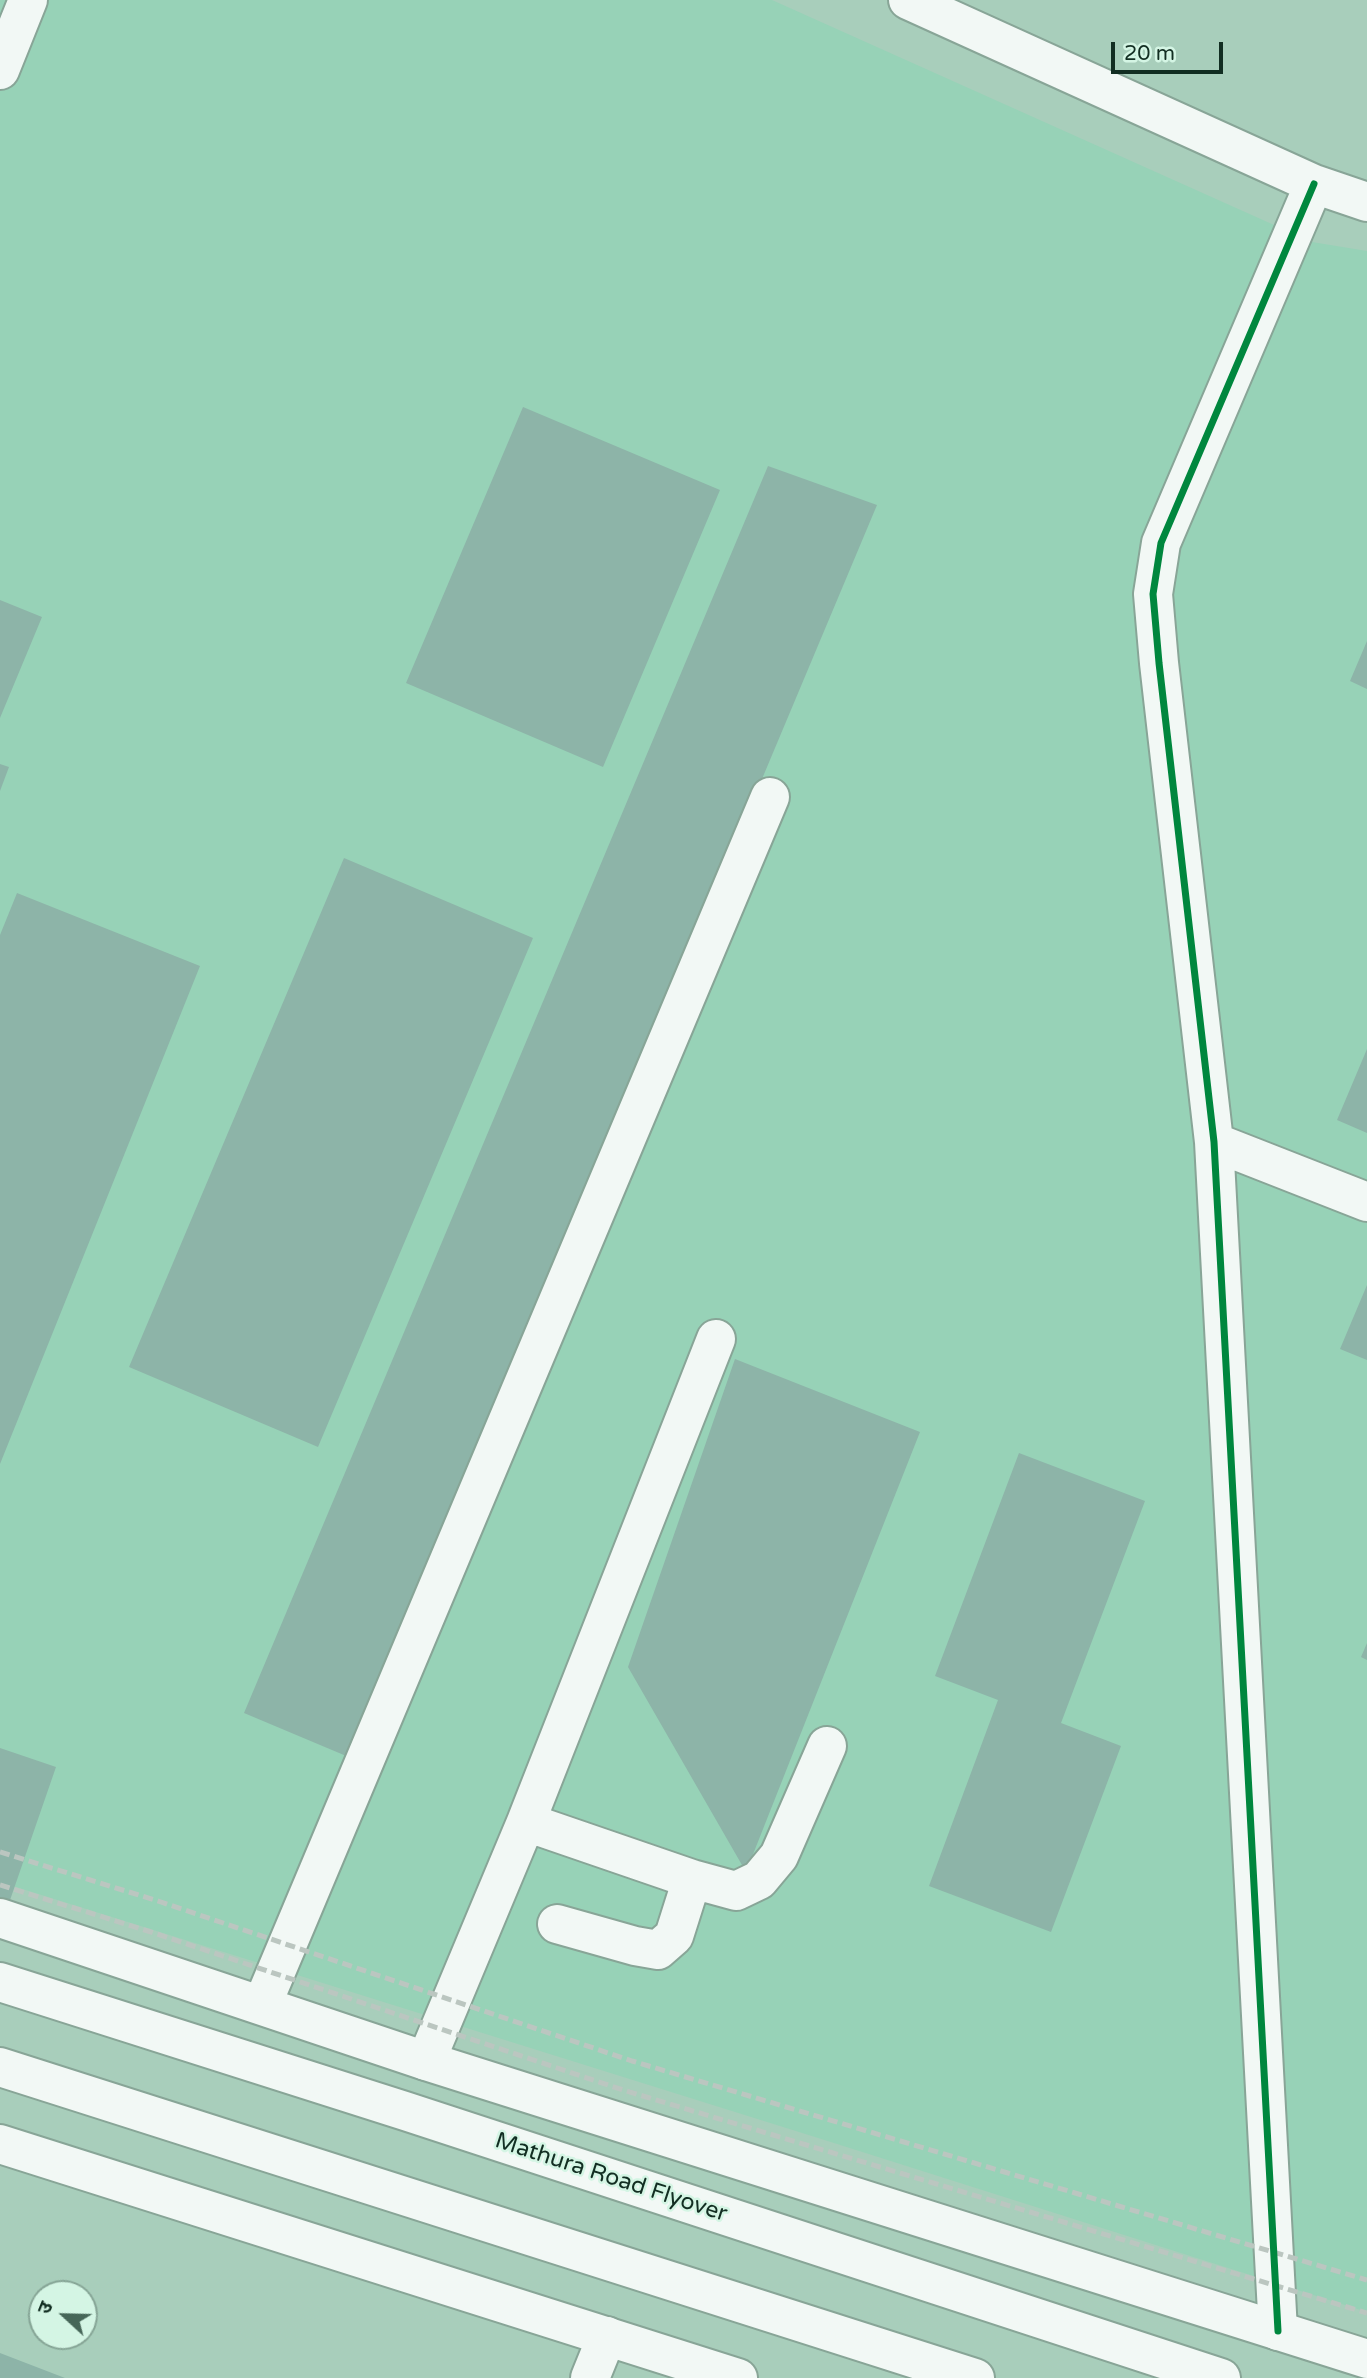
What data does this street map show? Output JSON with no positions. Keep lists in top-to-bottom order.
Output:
{
  "streets": {
    "main road": ["Mathura Road Flyover"]
  },
  "scale_bar": "20 m",
  "north": "left"
}
